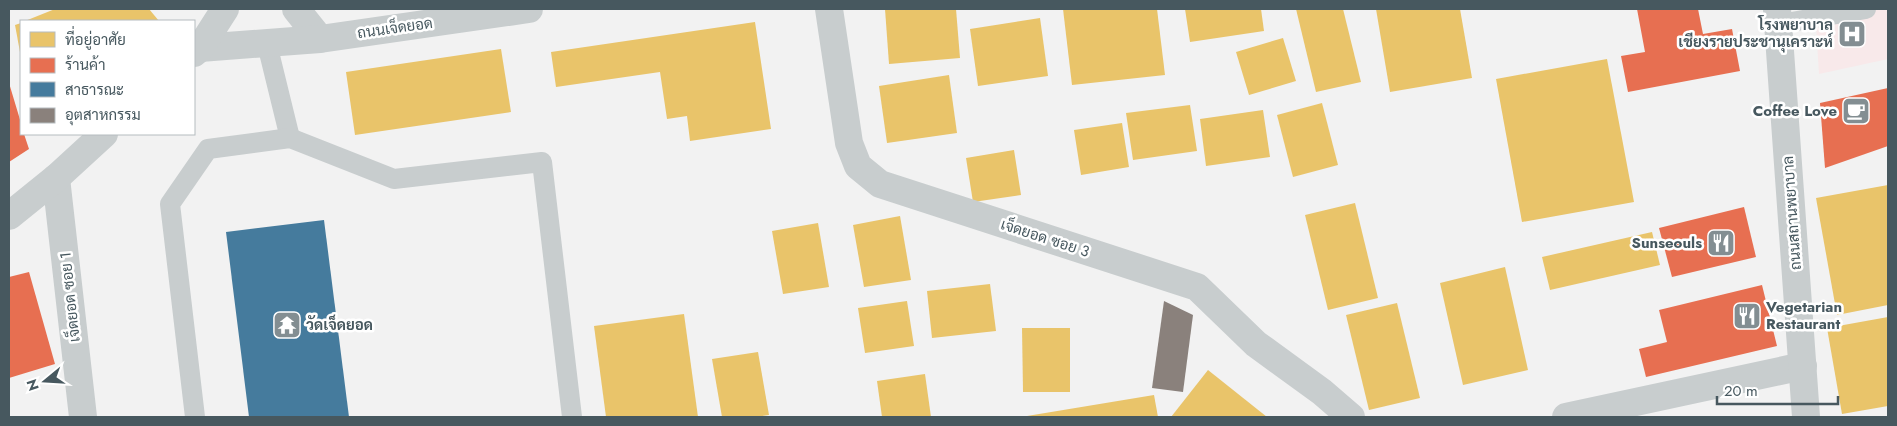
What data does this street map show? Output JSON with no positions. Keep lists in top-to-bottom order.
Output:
{
  "streets": {
    "street": [
      "ถนนเจ็ดยอด",
      "ถนนสถานพยาบาล",
      "เจ็ดยอด ซอย 3",
      "เจ็ดยอด ซอย 1"
    ]
  },
  "places": {
    "hospital": ["โรงพยาบาล เชียงรายประชานุเคราะห์"],
    "cafe": ["Coffee Love"],
    "restaurant": ["Sunseouls", "Vegetarian Restaurant"],
    "temple": ["วัดเจ็ดยอด"]
  },
  "legend": [
    "ที่อยู่อาศัย",
    "ร้านค้า",
    "สาธารณะ",
    "อุตสาหกรรม"
  ],
  "scale_bar": "20 m",
  "north": "left"
}
